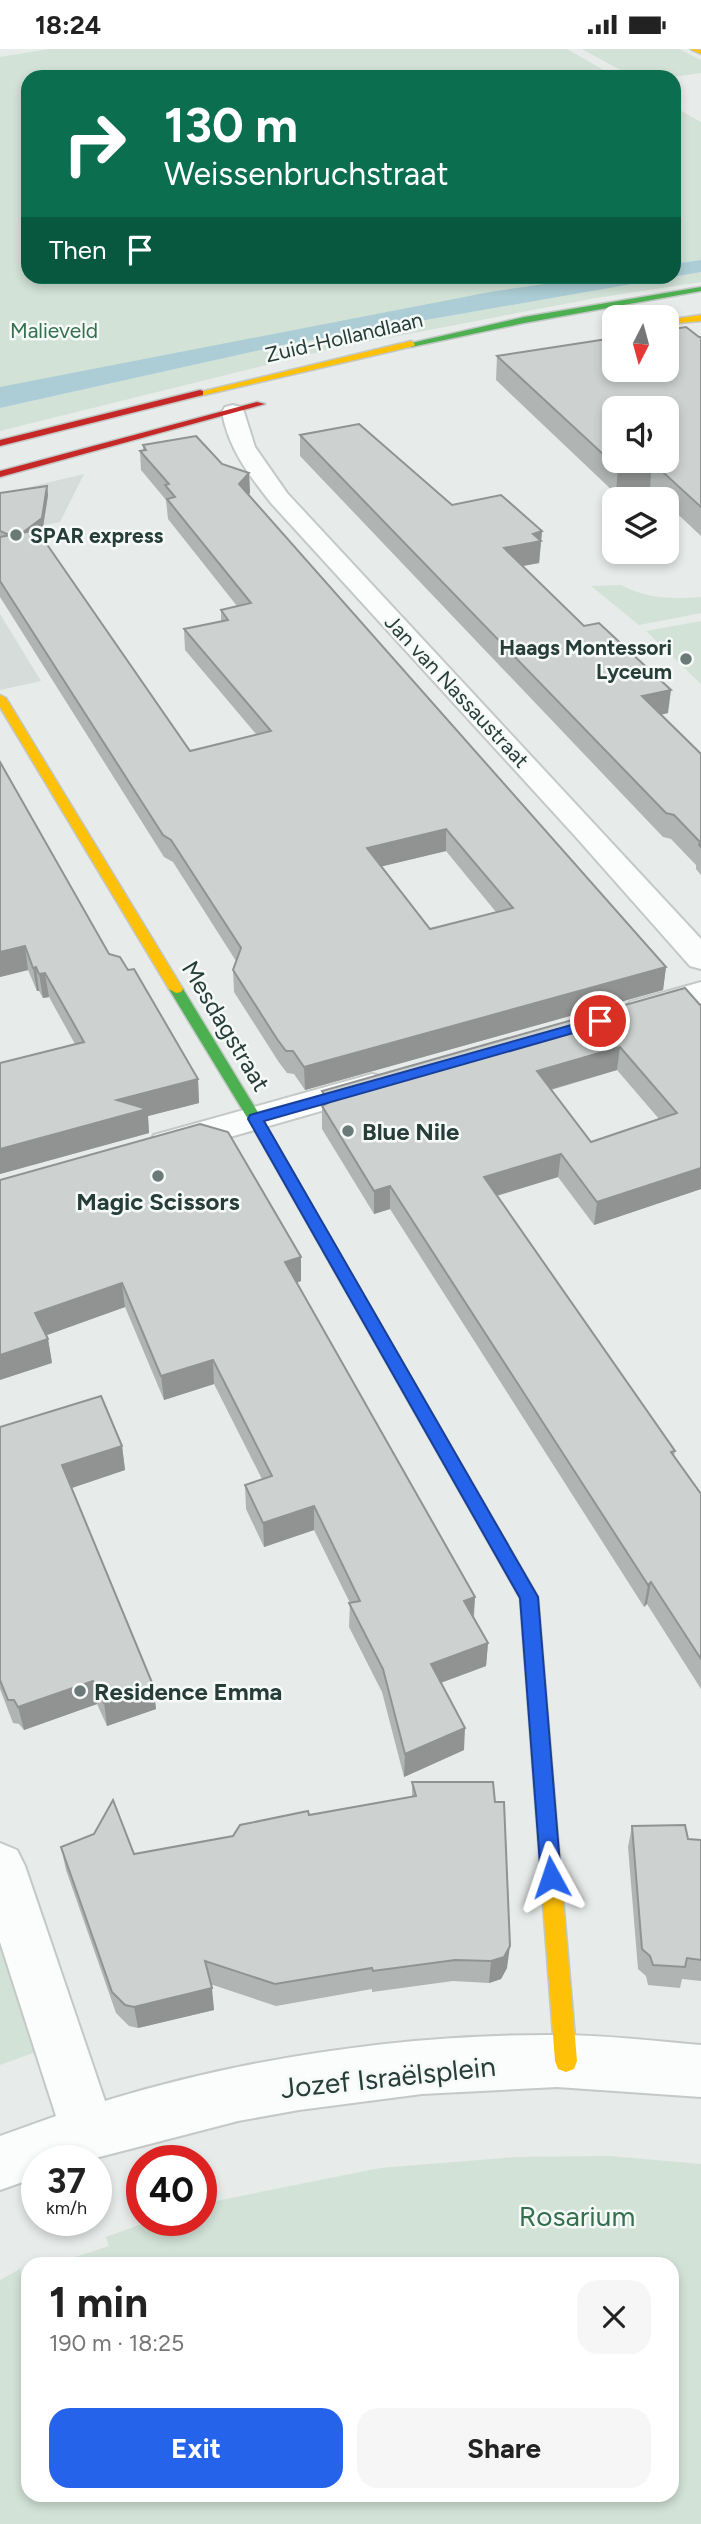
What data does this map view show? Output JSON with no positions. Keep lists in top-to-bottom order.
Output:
{
  "streets": {
    "main road": ["Zuid-Hollandlaan", "Mesdagstraat"],
    "street": ["Jan van Nassaustraat", "Jozef Israëlsplein"]
  },
  "crossings": [
    ["Zuid-Hollandlaan", "Jan van Nassaustraat"],
    ["Mesdagstraat", "Jozef Israëlsplein"]
  ],
  "parks": ["Malieveld", "Rosarium"],
  "places": [
    "SPAR express",
    "Haags Montessori Lyceum",
    "Blue Nile",
    "Magic Scissors",
    "Residence Emma"
  ],
  "north": "bottom",
  "page": {
    "status": "18:24",
    "turn": ["130 m", "Weissenbruchstraat"],
    "then": "Then",
    "speed": "37 km/h",
    "limit": "40",
    "heading": ["1 min", "190 m · 18:25"],
    "buttons": ["Exit", "Share"]
  }
}
